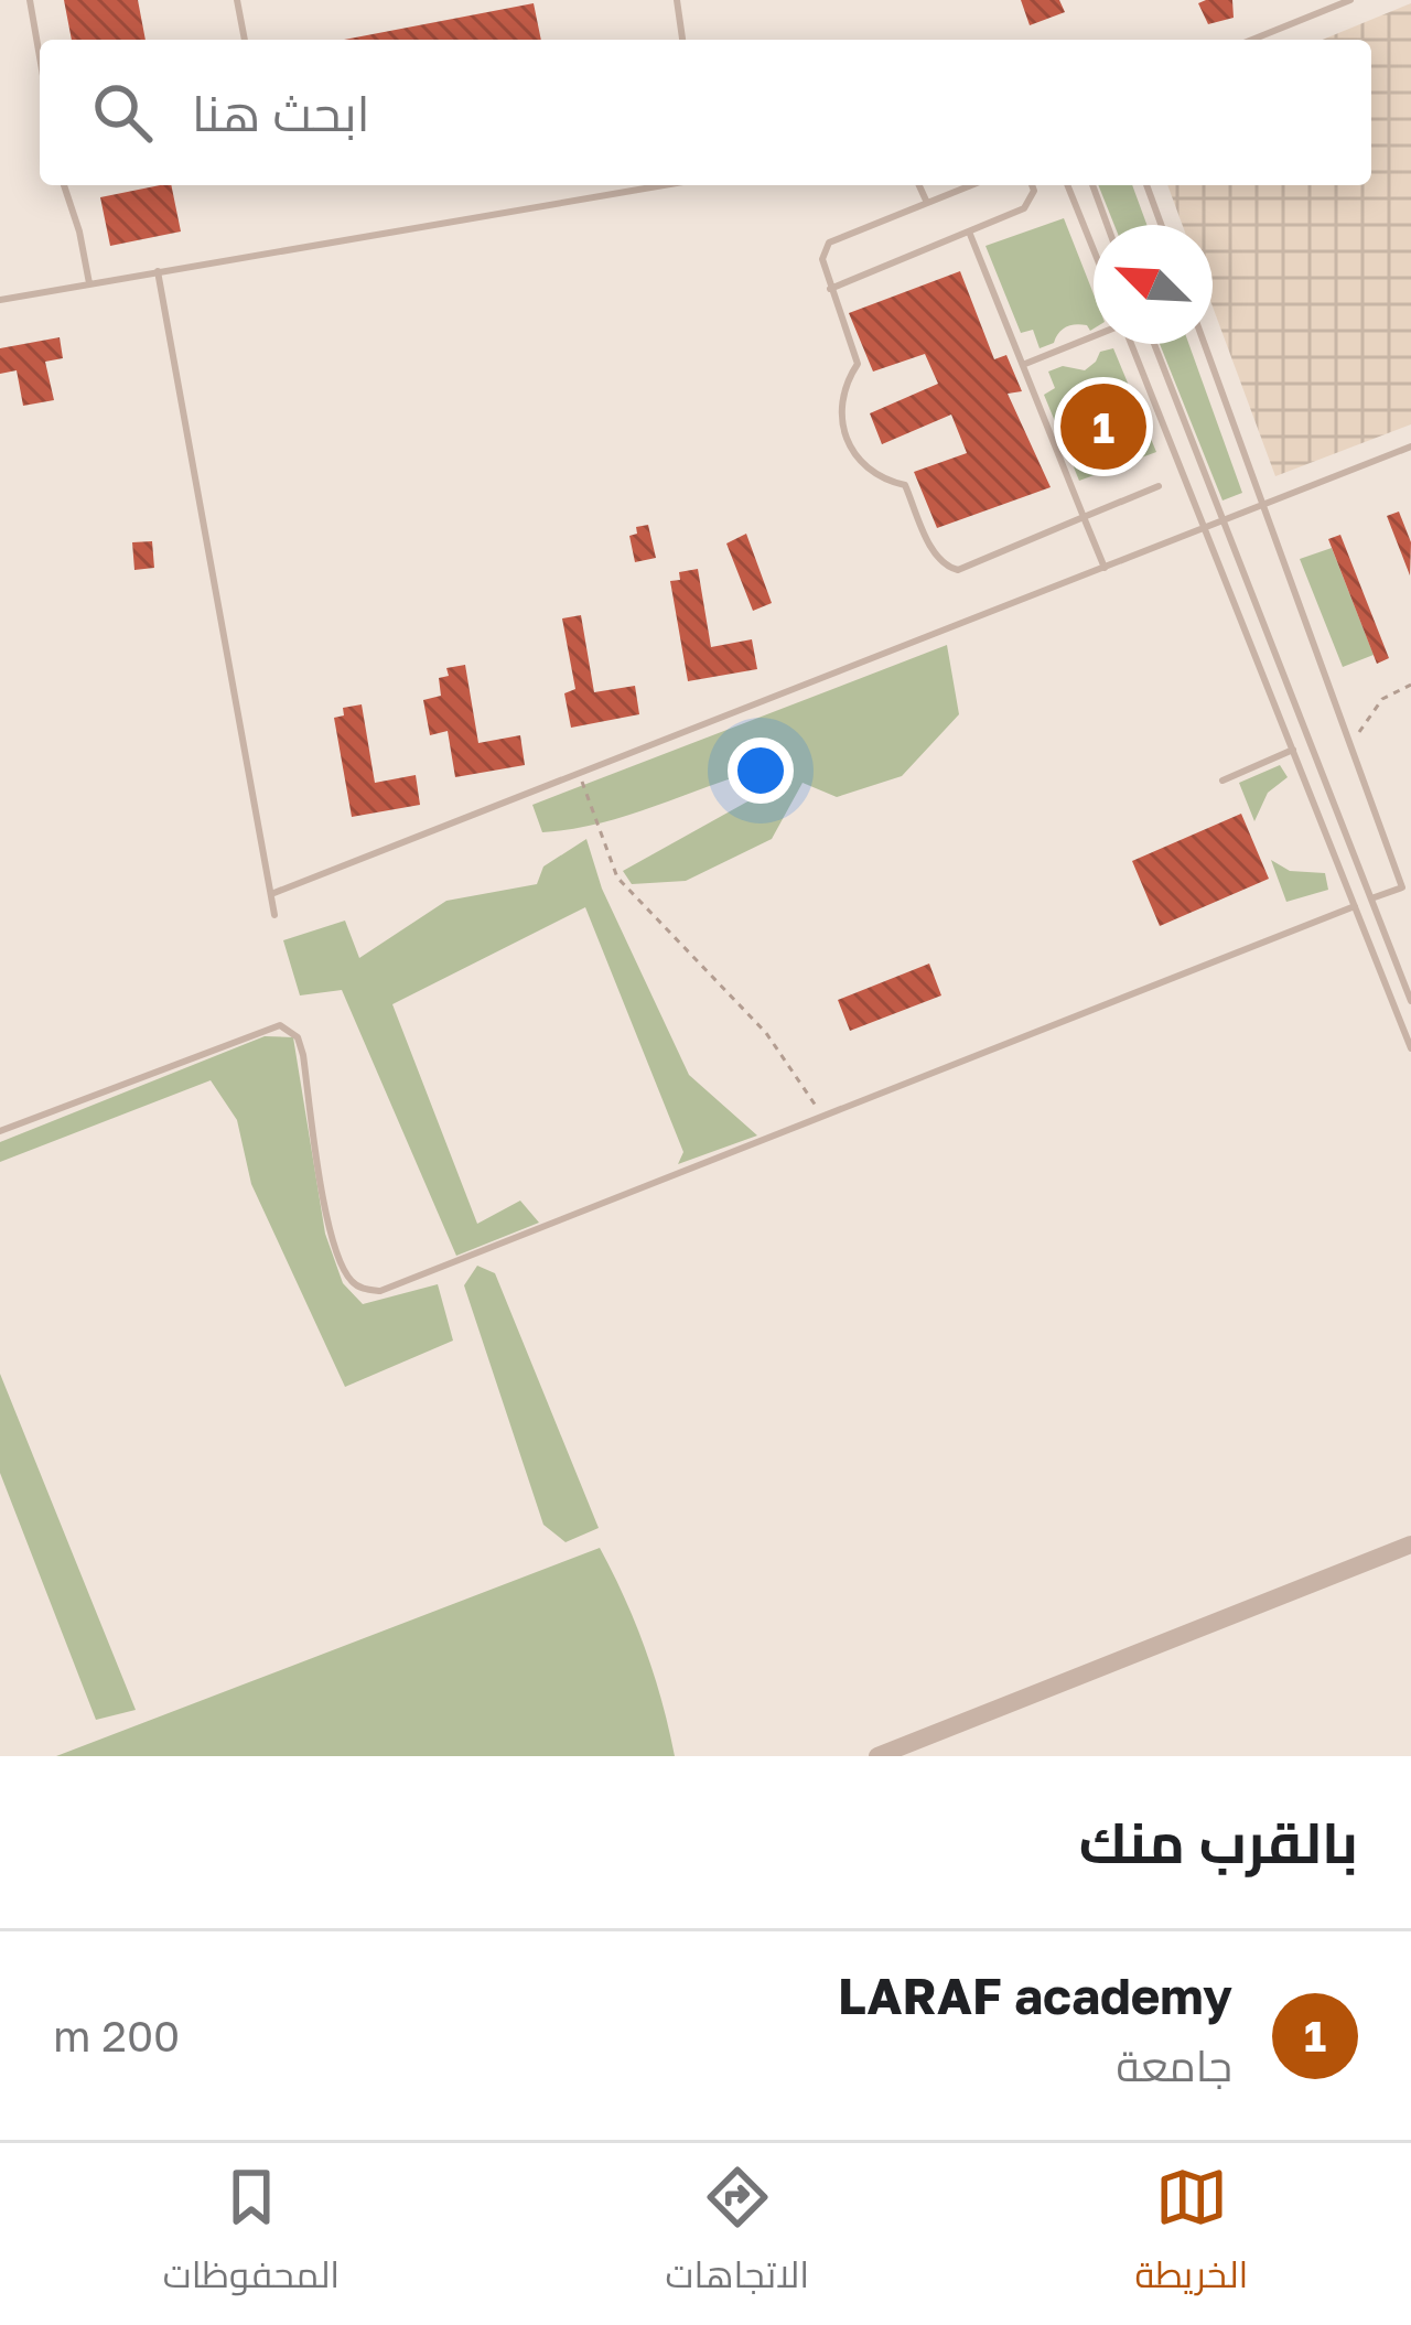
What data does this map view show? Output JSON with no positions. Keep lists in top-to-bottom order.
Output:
{
  "north": "top left",
  "page": {
    "search": "ابحث هنا",
    "pins": "1",
    "heading": "بالقرب منك",
    "list": [
      {
        "mark": "1",
        "name": "LARAF academy",
        "note": "جامعة",
        "value": "200 m"
      }
    ],
    "nav": ["الخريطة", "الاتجاهات", "المحفوظات"]
  }
}
